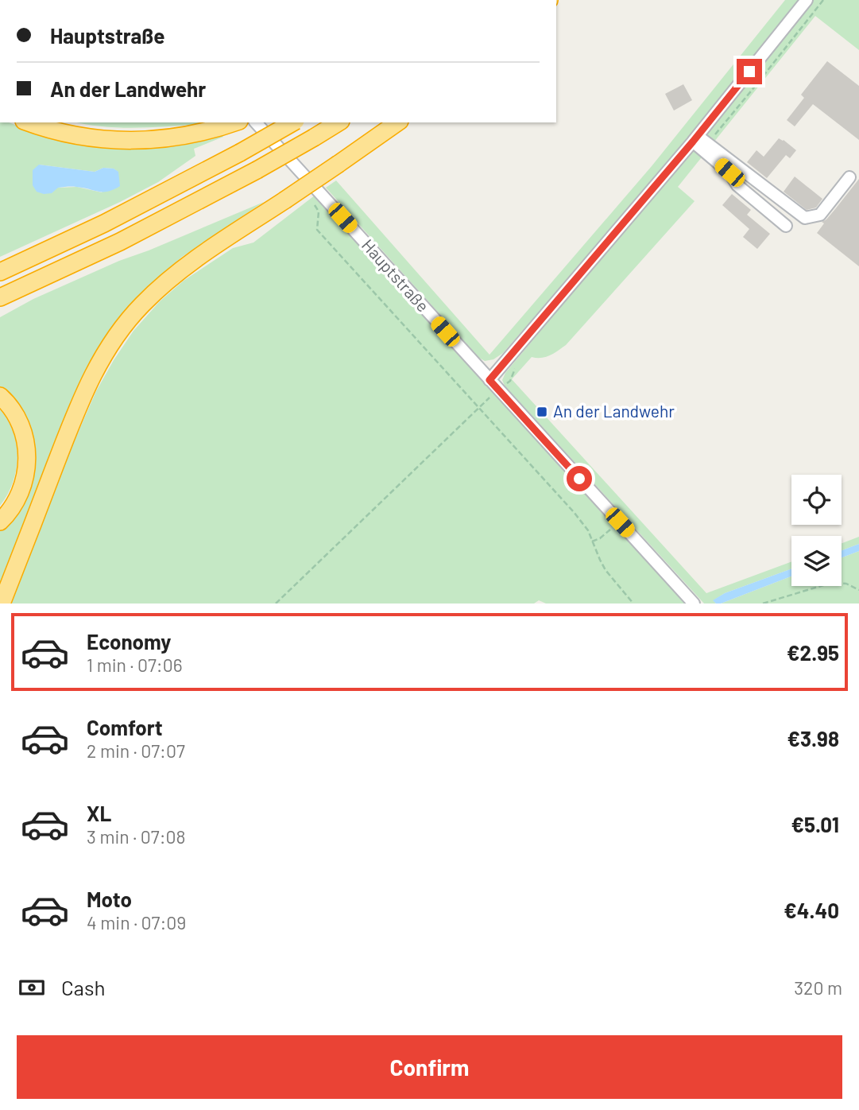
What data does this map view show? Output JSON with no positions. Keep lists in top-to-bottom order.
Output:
{
  "streets": {
    "street": ["Hauptstraße"]
  },
  "places": {
    "transit": ["An der Landwehr"]
  },
  "page": {
    "banner": ["Hauptstraße", "An der Landwehr"],
    "list": [
      {
        "name": "Economy",
        "note": "1 min · 07:06",
        "value": "€2.95"
      },
      {
        "name": "Comfort",
        "note": "2 min · 07:07",
        "value": "€3.98"
      },
      {
        "name": "XL",
        "note": "3 min · 07:08",
        "value": "€5.01"
      },
      {
        "name": "Moto",
        "note": "4 min · 07:09",
        "value": "€4.40"
      }
    ],
    "pay": ["Cash", "320 m"],
    "buttons": "Confirm"
  }
}
